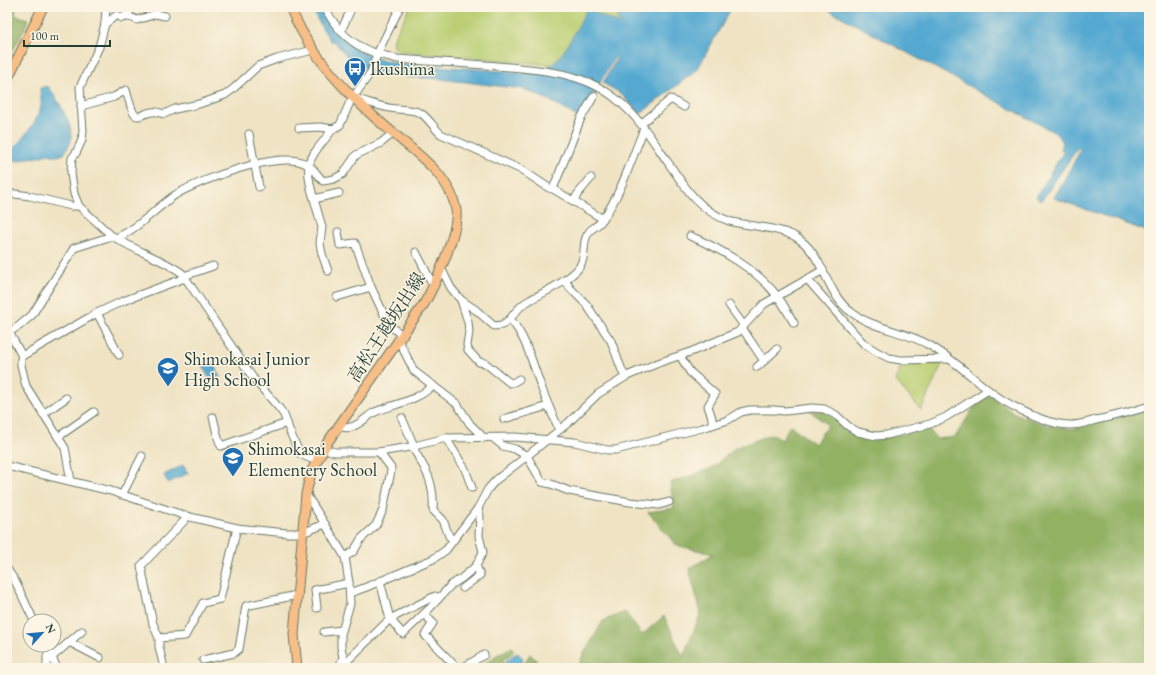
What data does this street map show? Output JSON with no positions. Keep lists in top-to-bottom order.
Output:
{
  "streets": {
    "main road": ["高松王越坂出線"]
  },
  "places": {
    "bus stop": ["Ikushima"],
    "school or university": ["Shimokasai Junior High School", "Shimokasai Elementery School"]
  },
  "scale_bar": "100 m",
  "north": "top right"
}
